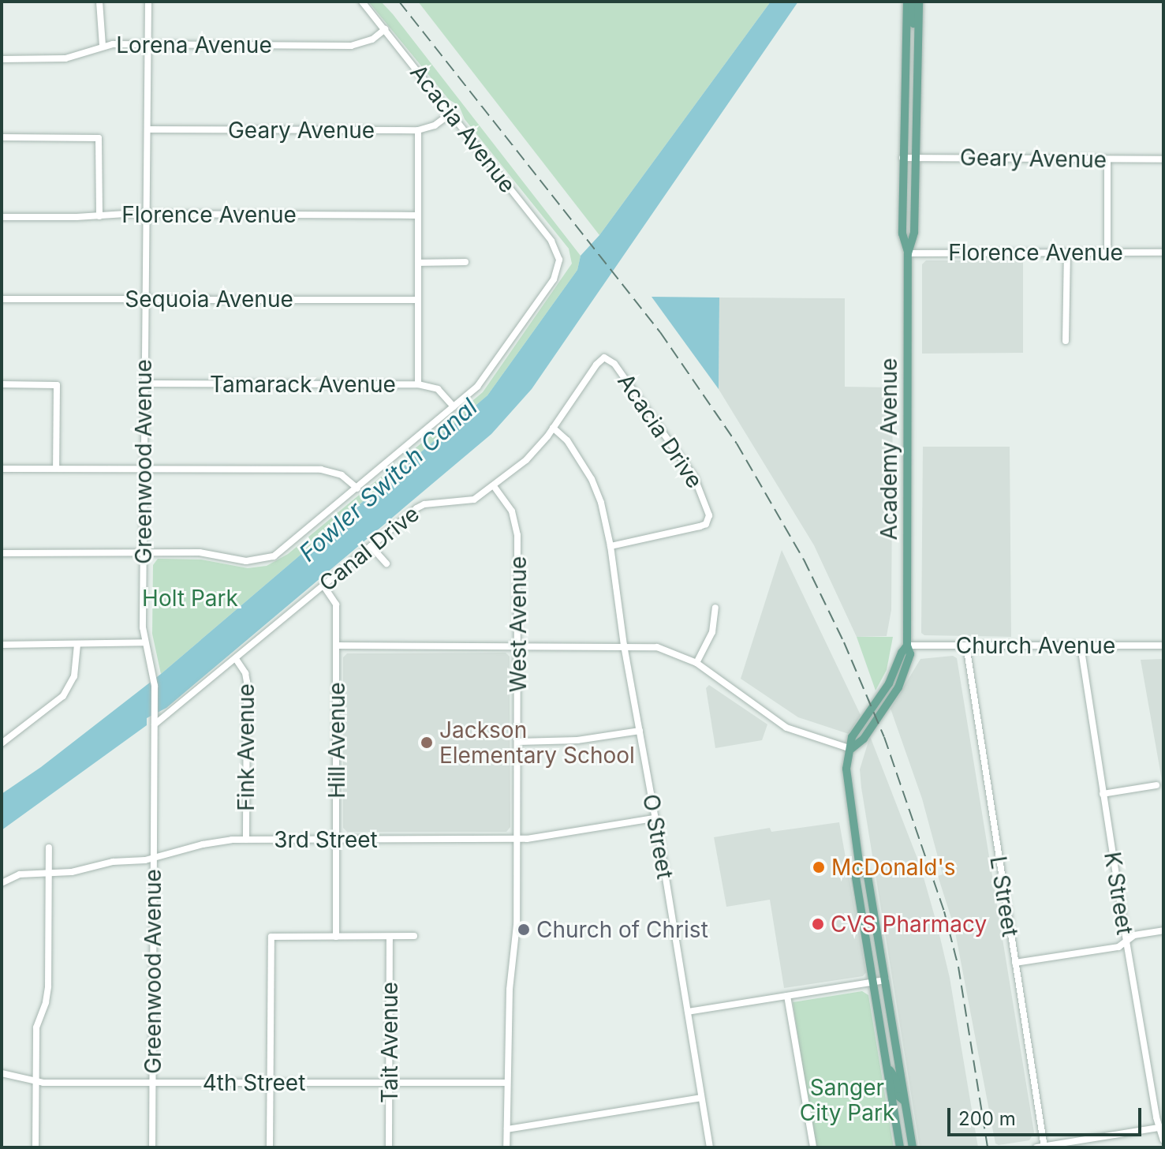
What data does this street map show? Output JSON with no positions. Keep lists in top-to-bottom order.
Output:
{
  "streets": {
    "main road": ["Academy Avenue"],
    "street": [
      "Lorena Avenue",
      "Acacia Avenue",
      "Geary Avenue",
      "Florence Avenue",
      "Sequoia Avenue",
      "Tamarack Avenue",
      "Acacia Drive",
      "Greenwood Avenue",
      "Canal Drive",
      "West Avenue",
      "Church Avenue",
      "Hill Avenue",
      "Fink Avenue",
      "O Street",
      "3rd Street",
      "K Street",
      "L Street",
      "Tait Avenue",
      "4th Street"
    ]
  },
  "crossings": [
    ["Lorena Avenue", "Acacia Avenue"],
    ["Lorena Avenue", "Greenwood Avenue"],
    ["Acacia Avenue", "Geary Avenue"],
    ["Acacia Avenue", "Tamarack Avenue"],
    ["Geary Avenue", "Academy Avenue"],
    ["Geary Avenue", "Greenwood Avenue"],
    ["Florence Avenue", "Academy Avenue"],
    ["Florence Avenue", "Greenwood Avenue"],
    ["Sequoia Avenue", "Greenwood Avenue"],
    ["Tamarack Avenue", "Greenwood Avenue"],
    ["Acacia Drive", "Canal Drive"],
    ["Acacia Drive", "O Street"],
    ["Academy Avenue", "Church Avenue"],
    ["Greenwood Avenue", "Canal Drive"],
    ["Greenwood Avenue", "3rd Street"],
    ["Greenwood Avenue", "4th Street"],
    ["Canal Drive", "West Avenue"],
    ["Canal Drive", "Hill Avenue"],
    ["Canal Drive", "Fink Avenue"],
    ["Canal Drive", "O Street"],
    ["West Avenue", "3rd Street"],
    ["West Avenue", "4th Street"],
    ["Church Avenue", "K Street"],
    ["Church Avenue", "L Street"],
    ["Hill Avenue", "3rd Street"],
    ["Fink Avenue", "3rd Street"],
    ["O Street", "3rd Street"],
    ["Tait Avenue", "4th Street"]
  ],
  "water": ["Fowler Switch Canal"],
  "parks": ["Holt Park", "Sanger City Park"],
  "places": [
    "Jackson Elementary School",
    "McDonald's",
    "CVS Pharmacy",
    "Church of Christ"
  ],
  "scale_bar": "200 m"
}
